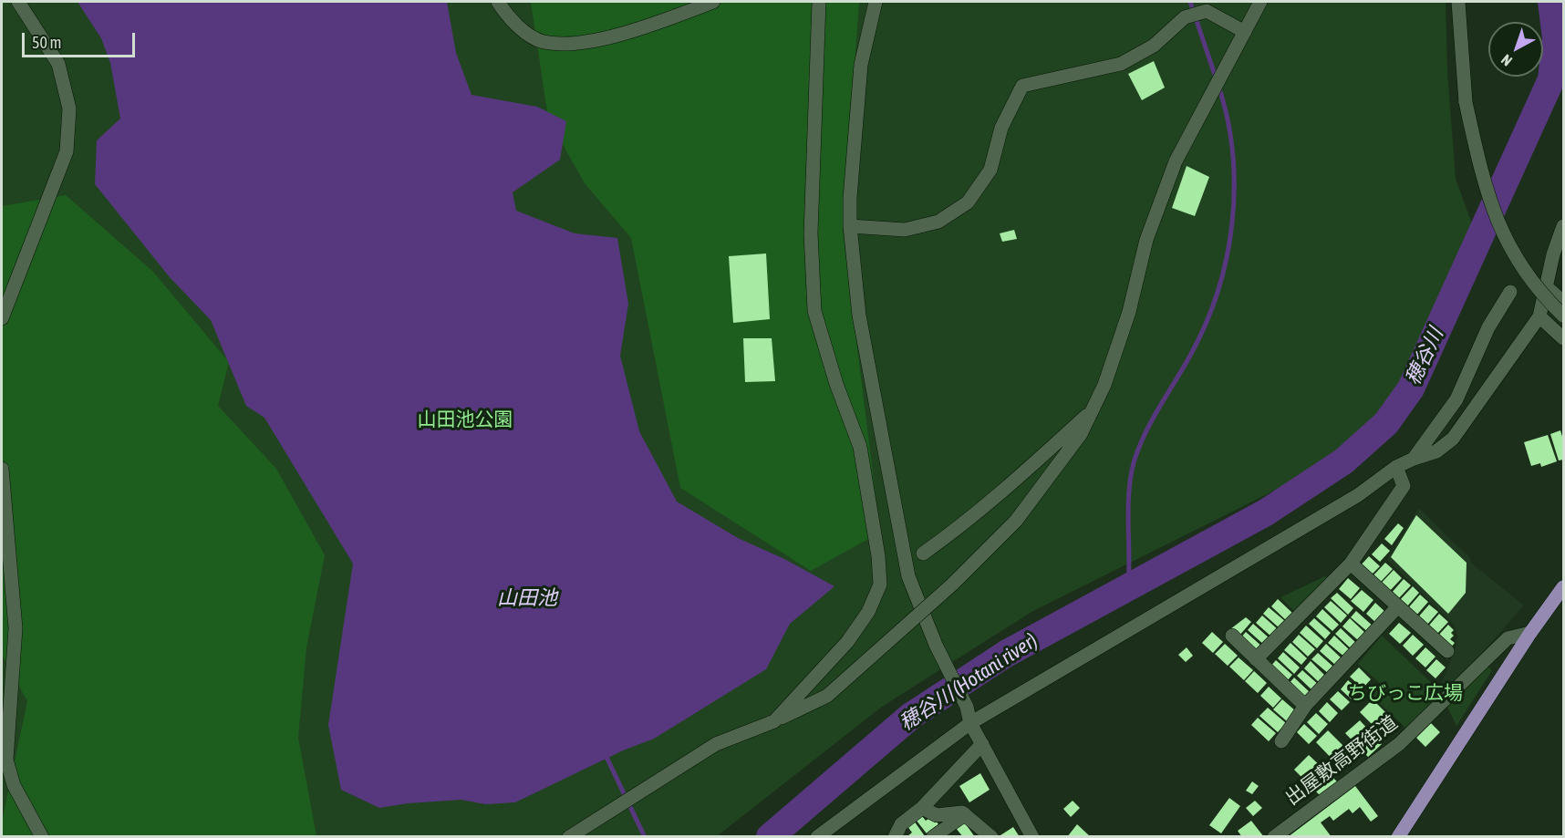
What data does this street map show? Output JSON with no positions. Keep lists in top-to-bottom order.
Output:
{
  "streets": {
    "street": ["出屋敷高野街道"]
  },
  "water": ["穂谷川", "山田池", "穂谷川 (Hotani river)"],
  "parks": ["山田池公園", "ちびっこ広場"],
  "scale_bar": "50 m",
  "north": "bottom left"
}
